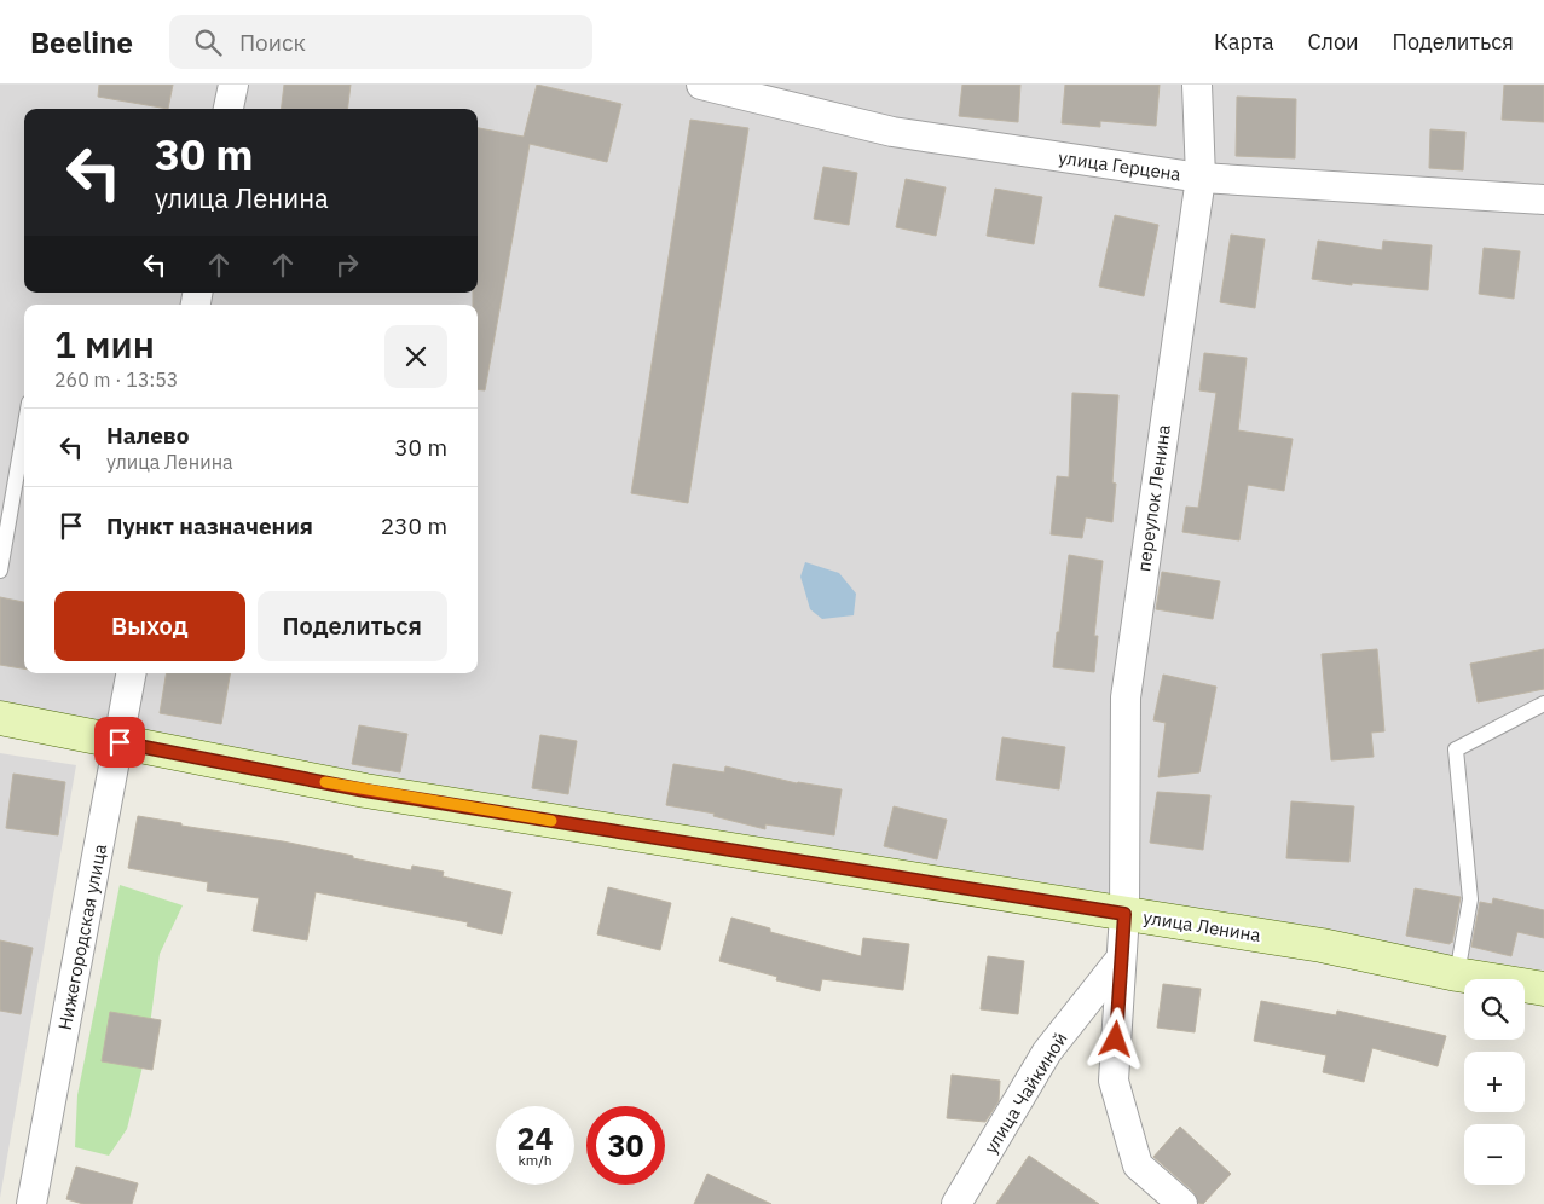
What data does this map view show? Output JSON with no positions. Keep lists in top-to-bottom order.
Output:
{
  "streets": {
    "street": [
      "улица Герцена",
      "переулок Ленина",
      "улица Ленина",
      "Нижегородская улица",
      "улица Чайкиной"
    ]
  },
  "crossings": [
    ["улица Герцена", "переулок Ленина"],
    ["переулок Ленина", "улица Ленина"],
    ["переулок Ленина", "улица Чайкиной"],
    ["улица Ленина", "Нижегородская улица"]
  ],
  "page": {
    "header": "Beeline",
    "search": "Поиск",
    "nav": ["Карта", "Слои", "Поделиться"],
    "turn": ["30 m", "улица Ленина"],
    "heading": ["1 мин", "260 m · 13:53"],
    "list": [
      {
        "name": "Налево",
        "note": "улица Ленина",
        "value": "30 m"
      },
      {
        "name": "Пункт назначения",
        "value": "230 m"
      }
    ],
    "buttons": ["Выход", "Поделиться"],
    "map_buttons": ["+", "−"],
    "speed": "24 km/h",
    "limit": "30"
  }
}
